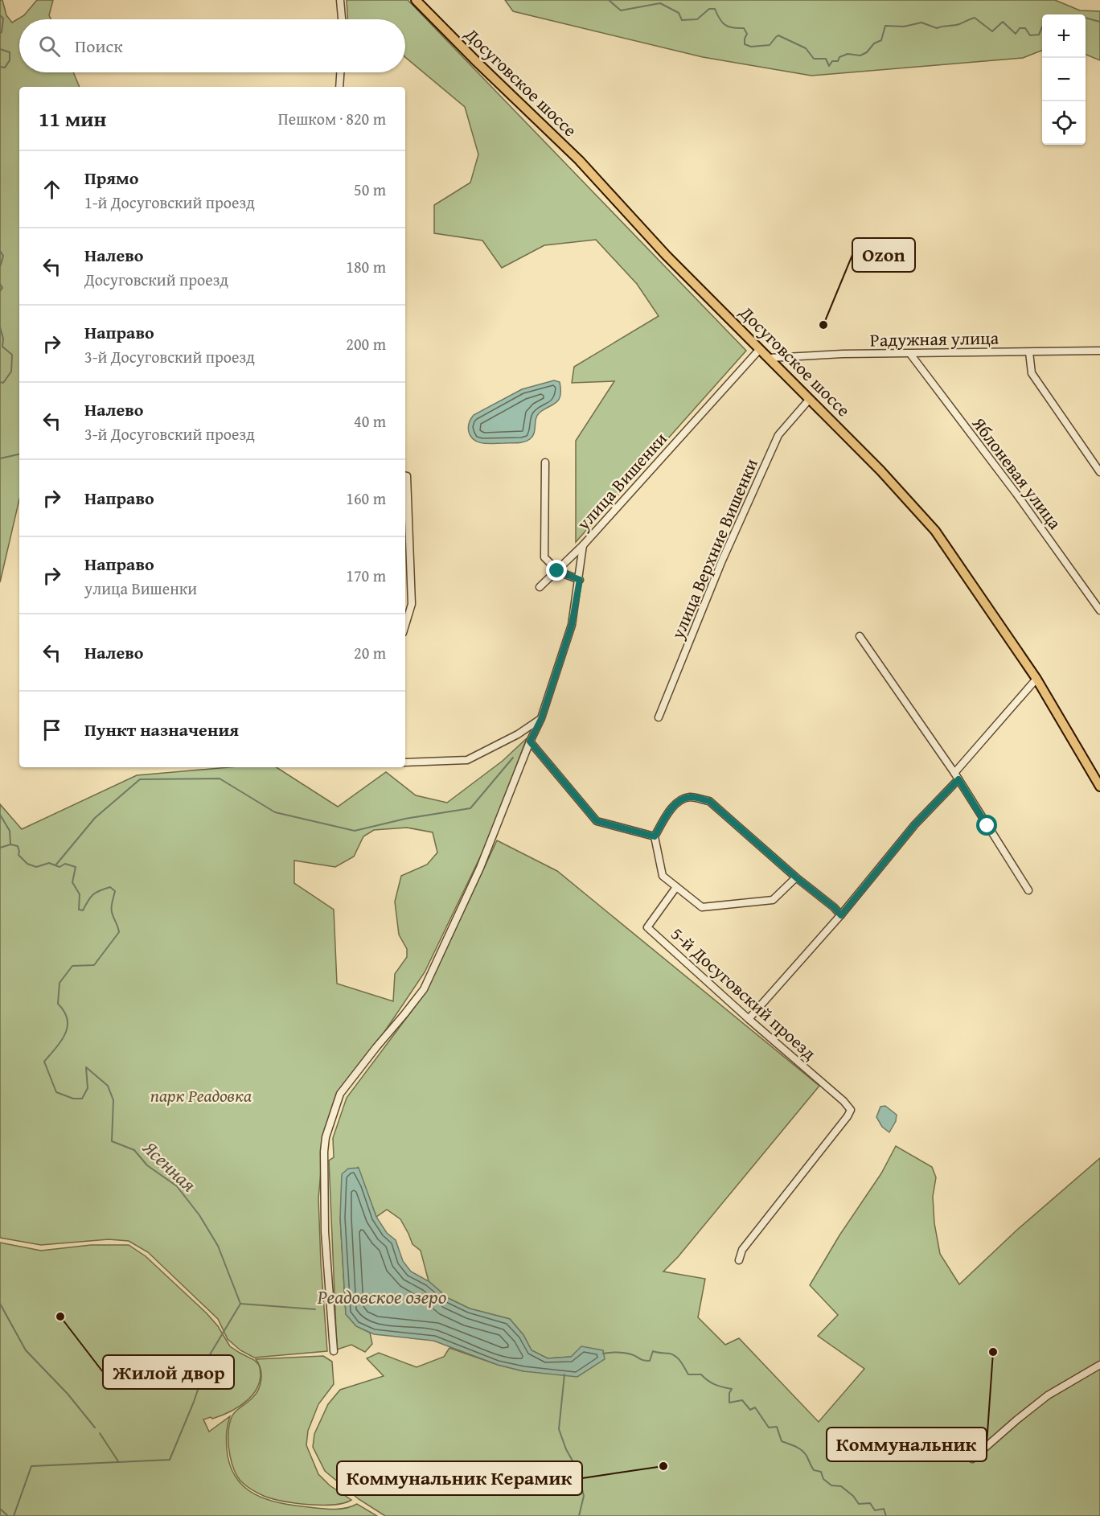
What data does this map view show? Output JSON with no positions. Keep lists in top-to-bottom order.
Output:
{
  "streets": {
    "main road": ["Досуговское шоссе"],
    "street": [
      "Радужная улица",
      "Яблоневая улица",
      "улица Вишенки",
      "улица Верхние Вишенки",
      "5-й Досуговский проезд"
    ]
  },
  "crossings": [
    ["Досуговское шоссе", "Радужная улица"],
    ["Досуговское шоссе", "улица Вишенки"],
    ["Досуговское шоссе", "улица Верхние Вишенки"],
    ["Радужная улица", "Яблоневая улица"]
  ],
  "water": ["Ясенная", "Реадовское озеро"],
  "parks": ["парк Реадовка"],
  "places": [
    "Ozon",
    "Жилой двор",
    "Коммунальник",
    "Коммунальник Керамик"
  ],
  "page": {
    "map_buttons": ["+", "−"],
    "search": "Поиск",
    "heading": ["11 мин", "Пешком · 820 m"],
    "list": [
      ["Прямо", "1-й Досуговский проезд", "50 m"],
      ["Налево", "Досуговский проезд", "180 m"],
      ["Направо", "3-й Досуговский проезд", "200 m"],
      ["Налево", "3-й Досуговский проезд", "40 m"],
      ["Направо", "160 m"],
      ["Направо", "улица Вишенки", "170 m"],
      ["Налево", "20 m"],
      "Пункт назначения"
    ]
  }
}
